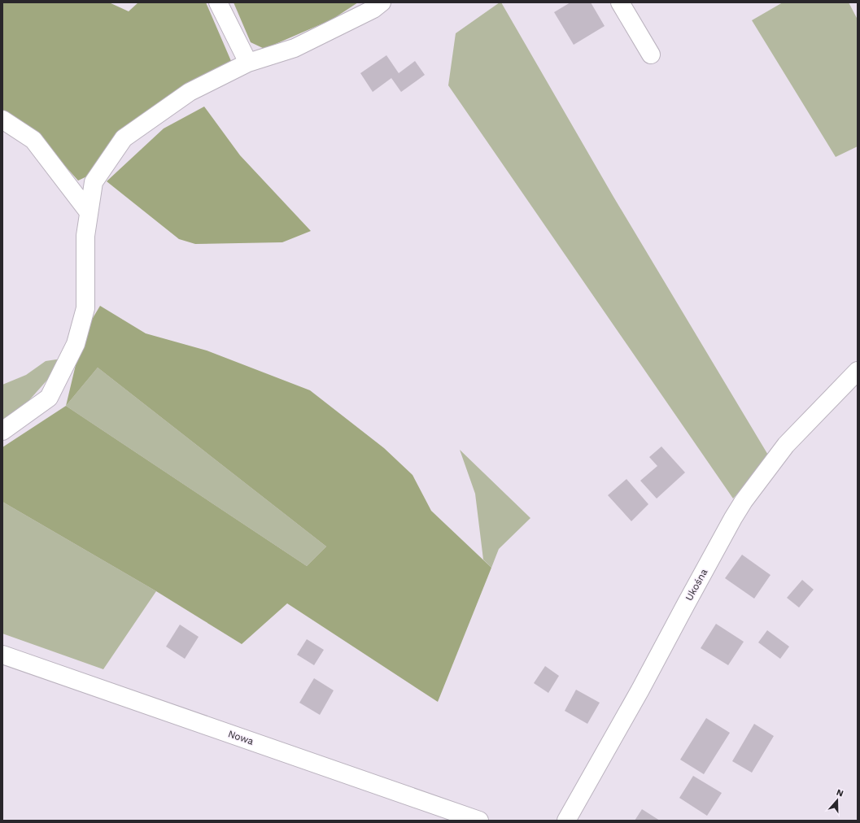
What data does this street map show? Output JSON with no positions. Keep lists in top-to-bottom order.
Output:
{
  "streets": {
    "street": ["Ukośna", "Nowa"]
  },
  "north": "top"
}
